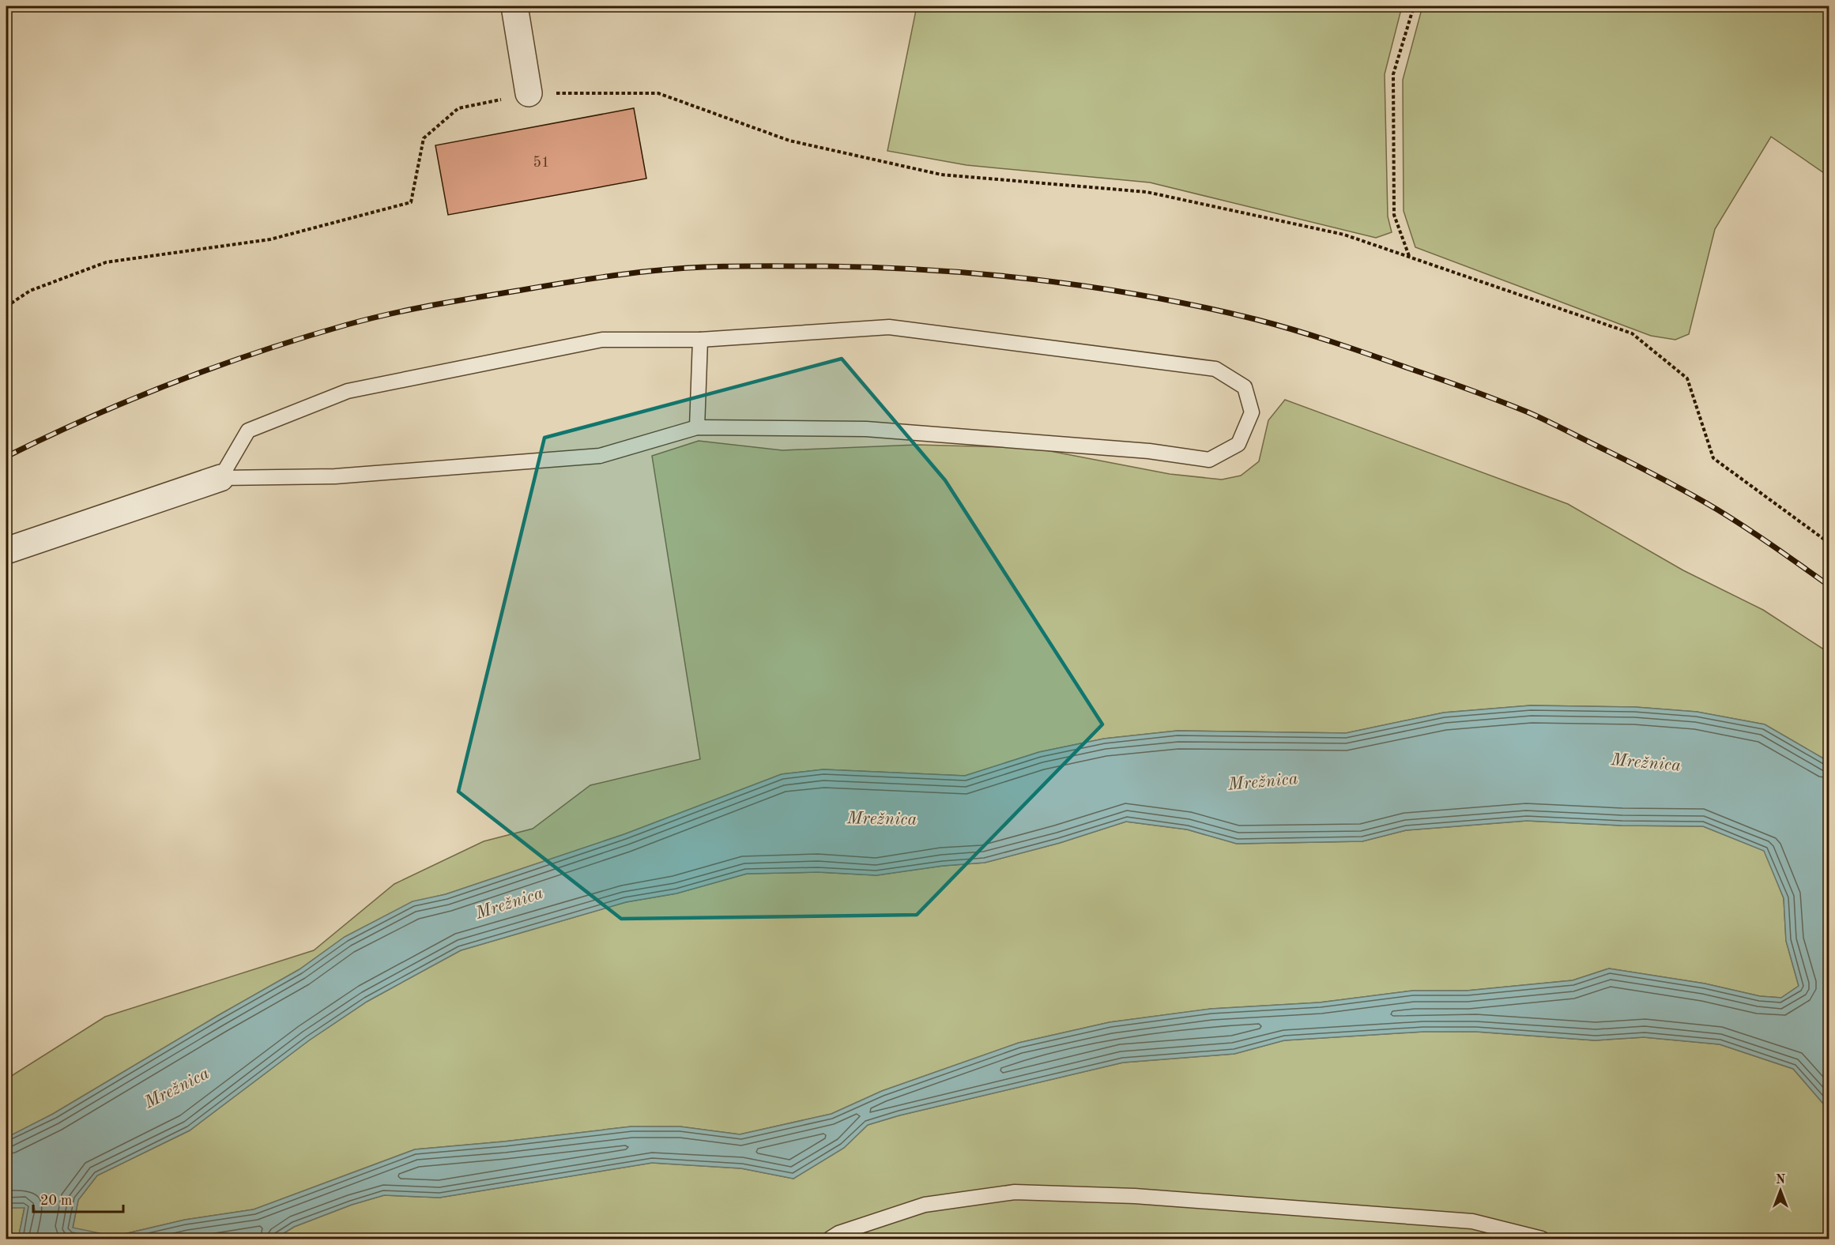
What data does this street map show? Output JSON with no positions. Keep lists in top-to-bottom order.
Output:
{
  "water": ["Mrežnica"],
  "house_numbers": ["51"],
  "scale_bar": "20 m",
  "north": "top"
}
